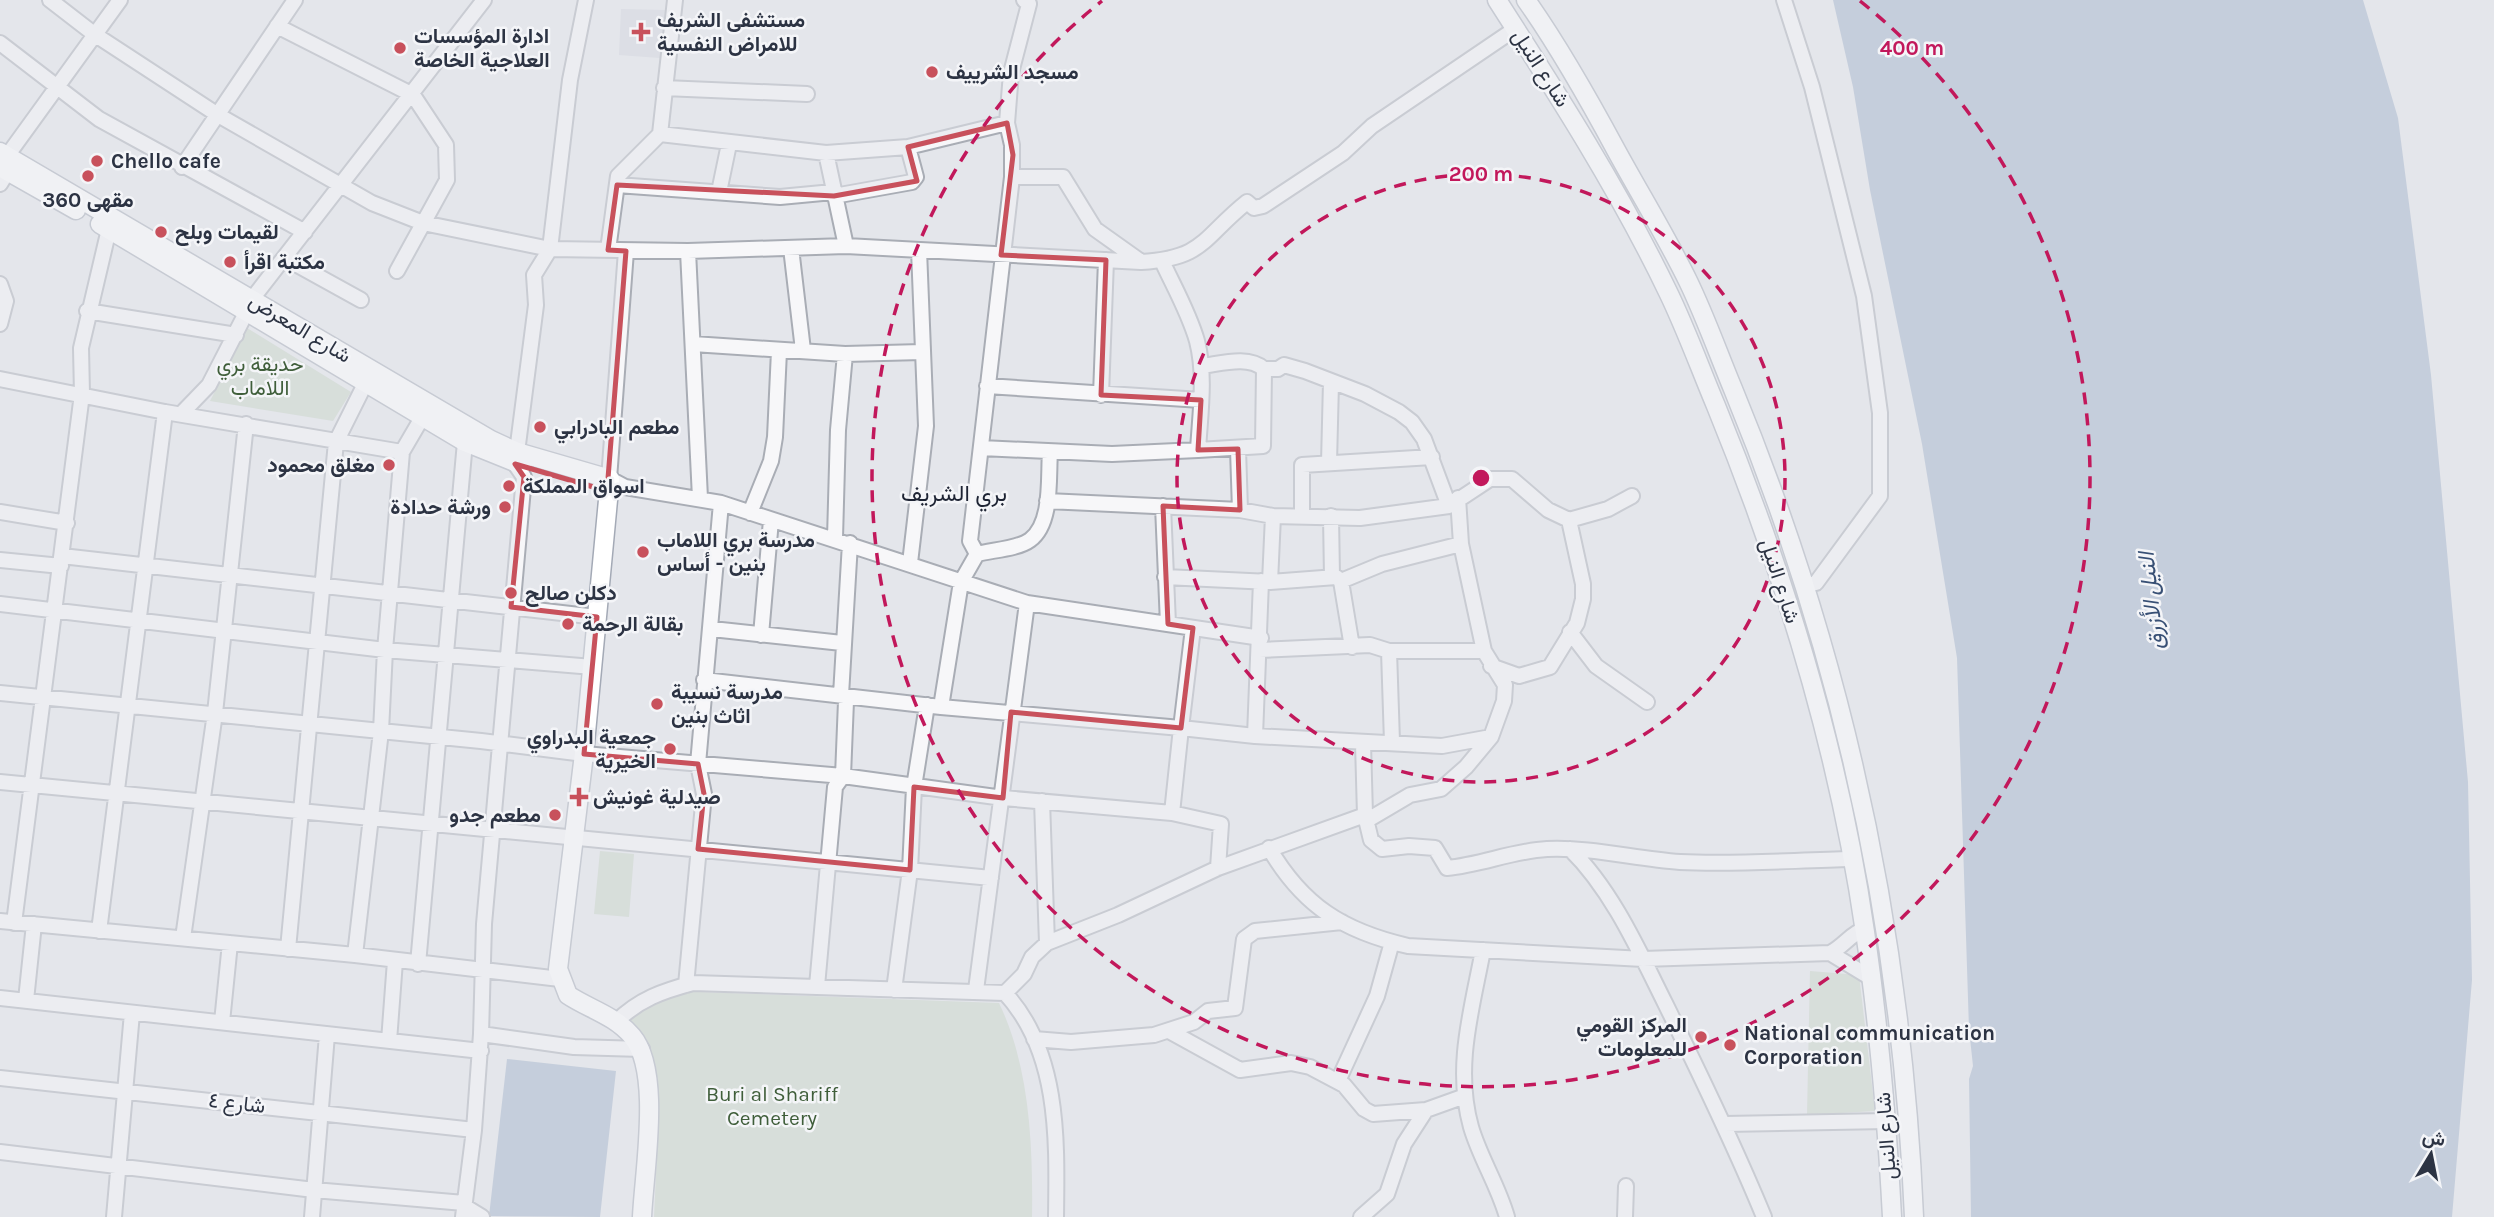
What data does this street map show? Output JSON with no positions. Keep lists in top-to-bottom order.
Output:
{
  "streets": {
    "main road": ["شارع النيل", "شارع المعرض"],
    "street": ["شارع ٤"]
  },
  "districts": ["بري الشريف"],
  "water": ["النيل الأزرق"],
  "parks": ["حديقة بري اللاماب", "Buri al Shariff Cemetery"],
  "places": {
    "health": ["مستشفى الشريف للامراض النفسية", "صيدلية غونيش"],
    "other": [
      "ادارة المؤسسات العلاجية الخاصة",
      "مسجد الشرييف",
      "Chello cafe",
      "مقهى 360",
      "لقيمات وبلح",
      "مكتبة اقرأ",
      "مطعم البادرابي",
      "مغلق محمود",
      "اسواق المملكة",
      "ورشة حدادة",
      "مدرسة بري اللاماب بنين - أساس",
      "دكلن صالح",
      "بقالة الرحمة",
      "مدرسة نسيبة اثاث بنين",
      "جمعية البدراوي الخيرية",
      "مطعم جدو",
      "المركز القومي للمعلومات",
      "National communication Corporation"
    ]
  },
  "north": "top",
  "rings": ["400 m", "200 m"]
}
